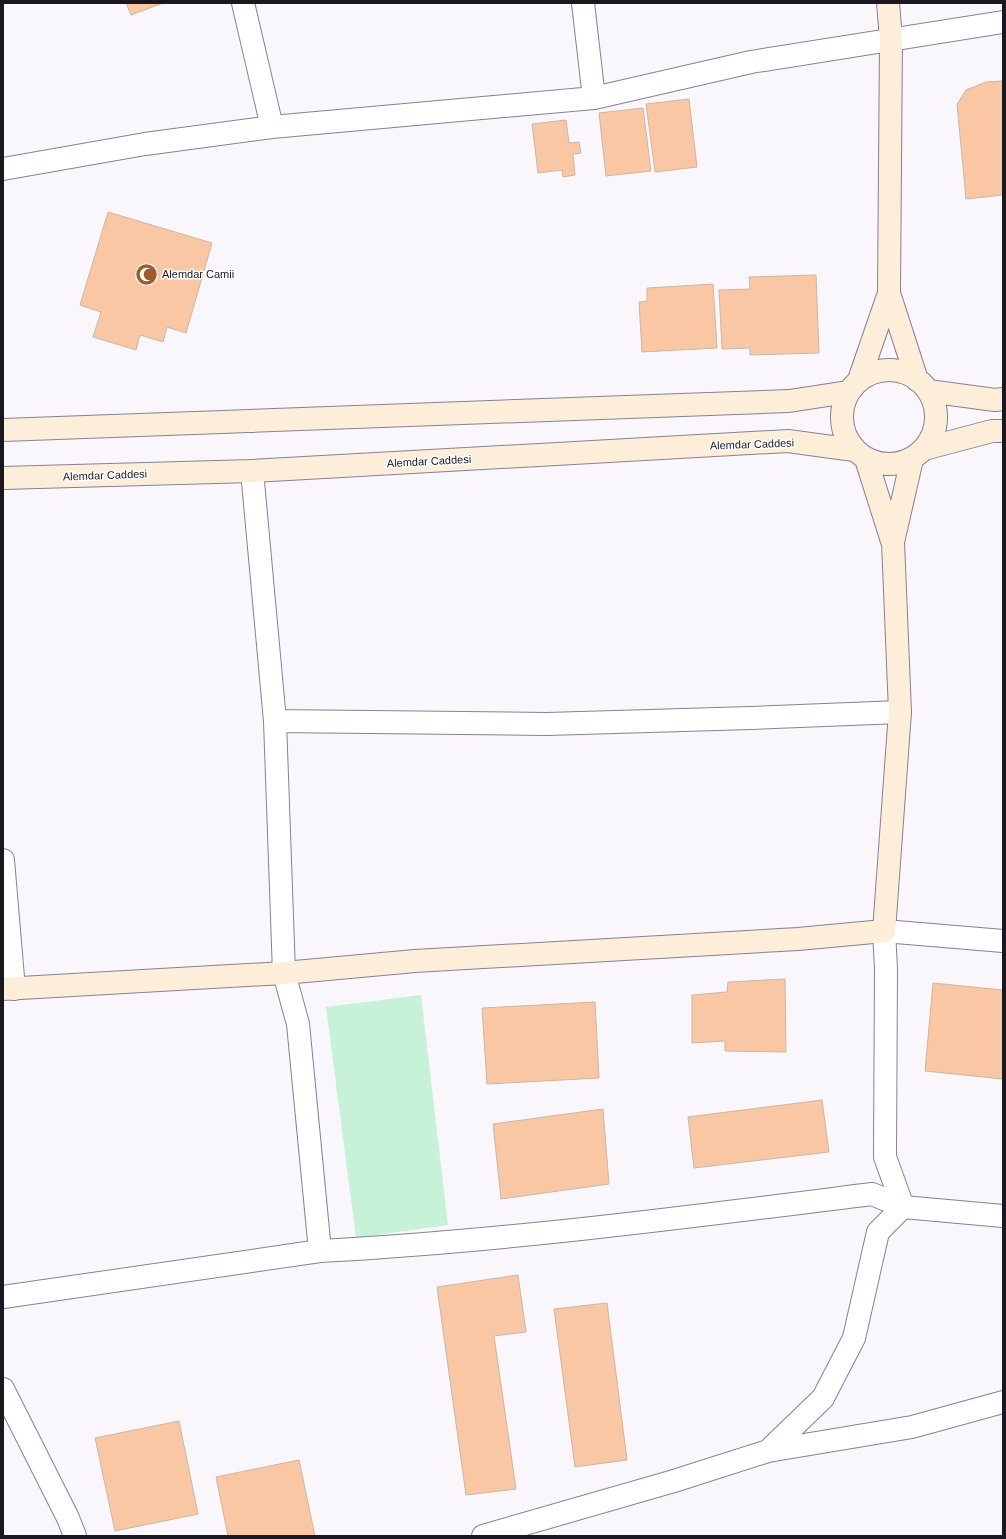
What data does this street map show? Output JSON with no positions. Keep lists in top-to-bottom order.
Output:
{
  "streets": {
    "main road": ["Alemdar Caddesi"]
  },
  "places": {
    "mosque": ["Alemdar Camii"]
  }
}
